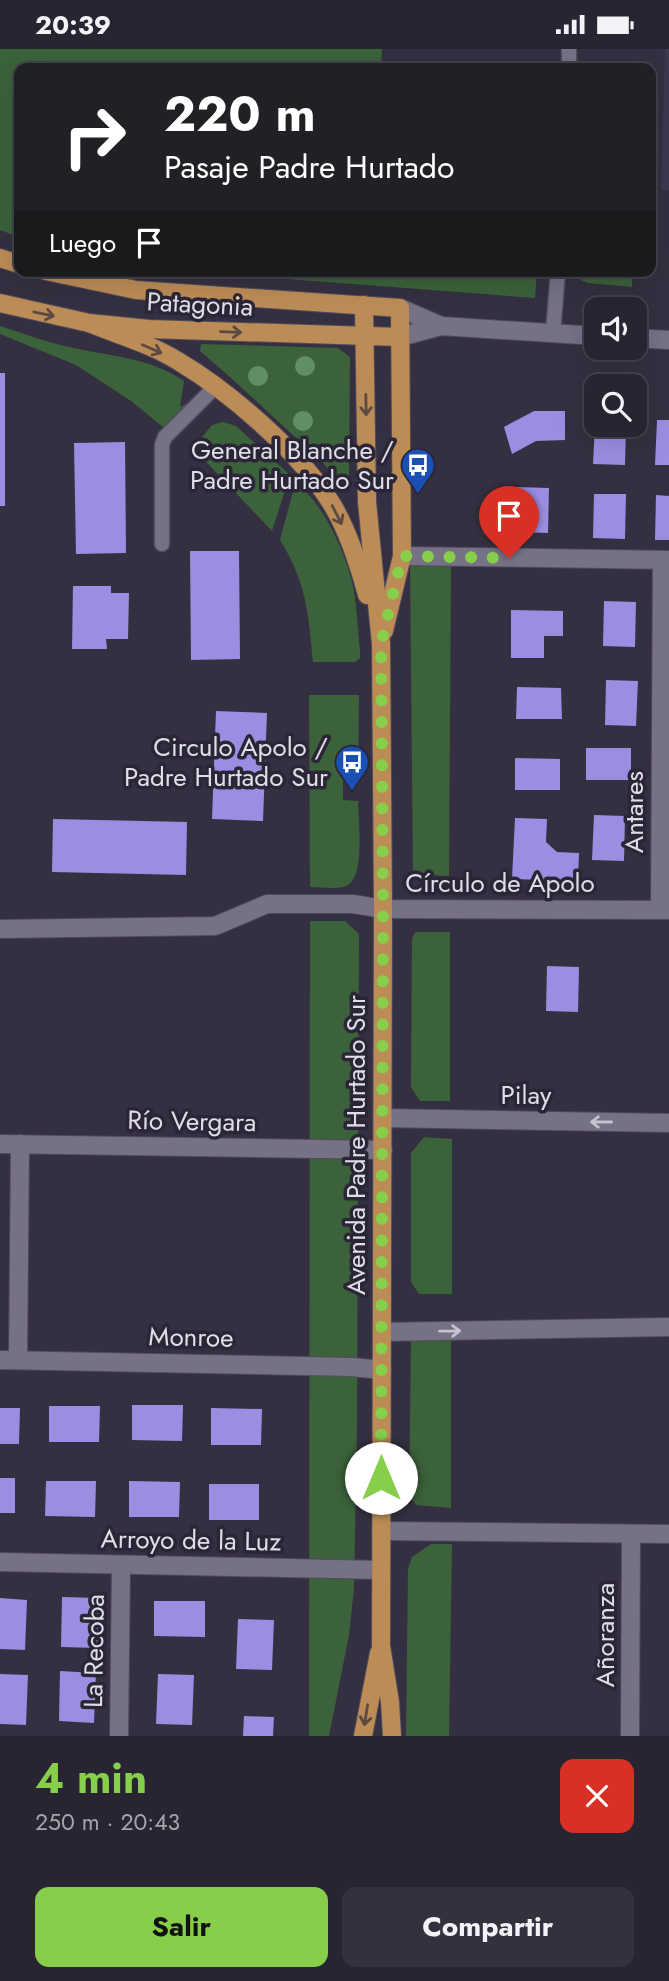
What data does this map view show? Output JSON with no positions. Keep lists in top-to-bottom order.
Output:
{
  "streets": {
    "main road": ["Patagonia", "Avenida Padre Hurtado Sur"],
    "street": [
      "Antares",
      "Círculo de Apolo",
      "Pilay",
      "Río Vergara",
      "Monroe",
      "Arroyo de la Luz",
      "Añoranza",
      "La Recoba"
    ]
  },
  "crossings": [
    ["Patagonia", "Avenida Padre Hurtado Sur"],
    ["Antares", "Círculo de Apolo"],
    ["Círculo de Apolo", "Avenida Padre Hurtado Sur"],
    ["Pilay", "Avenida Padre Hurtado Sur"],
    ["Río Vergara", "Avenida Padre Hurtado Sur"],
    ["Avenida Padre Hurtado Sur", "Monroe"],
    ["Avenida Padre Hurtado Sur", "Arroyo de la Luz"],
    ["Arroyo de la Luz", "La Recoba"]
  ],
  "one_way": ["Pilay"],
  "places": {
    "bus stop": ["General Blanche / Padre Hurtado Sur", "Circulo Apolo / Padre Hurtado Sur"]
  },
  "page": {
    "status": "20:39",
    "turn": ["220 m", "Pasaje Padre Hurtado"],
    "then": "Luego",
    "heading": ["4 min", "250 m · 20:43"],
    "buttons": ["Salir", "Compartir"]
  }
}
